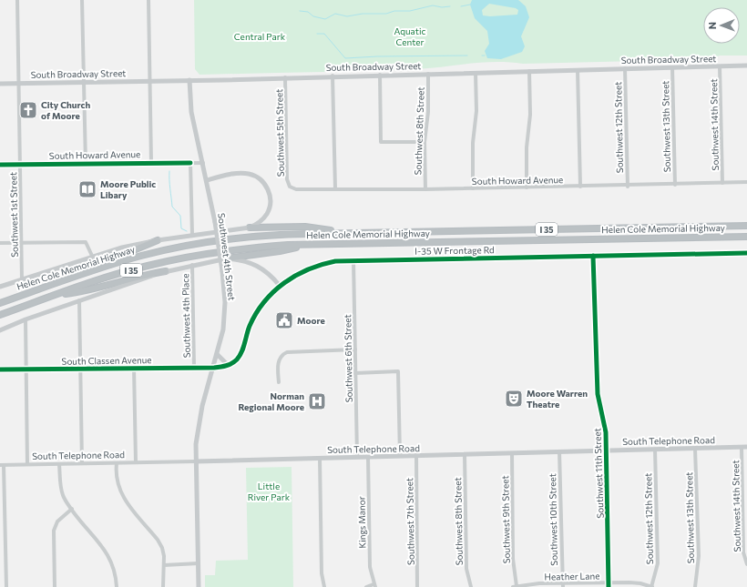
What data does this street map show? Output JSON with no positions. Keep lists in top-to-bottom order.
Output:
{
  "streets": {
    "highway": ["Helen Cole Memorial Highway", "I 35"],
    "main road": ["South Broadway Street", "Southwest 4th Street", "South Telephone Road"],
    "street": [
      "Southwest 14th Street",
      "Southwest 13th Street",
      "Southwest 12th Street",
      "Southwest 8th Street",
      "Southwest 5th Street",
      "South Howard Avenue",
      "Southwest 1st Street",
      "I-35 W Frontage Rd",
      "Southwest 4th Place",
      "Southwest 6th Street",
      "South Classen Avenue",
      "Southwest 11th Street",
      "Southwest 9th Street",
      "Southwest 10th Street",
      "Southwest 7th Street",
      "Kings Manor",
      "Heather Lane"
    ]
  },
  "crossings": [
    ["South Broadway Street", "Southwest 14th Street"],
    ["South Broadway Street", "Southwest 13th Street"],
    ["South Broadway Street", "Southwest 12th Street"],
    ["South Broadway Street", "Southwest 8th Street"],
    ["South Broadway Street", "Southwest 5th Street"],
    ["South Broadway Street", "Southwest 1st Street"],
    ["South Broadway Street", "Southwest 4th Street"],
    ["Southwest 14th Street", "South Howard Avenue"],
    ["Southwest 14th Street", "South Telephone Road"],
    ["Southwest 13th Street", "South Howard Avenue"],
    ["Southwest 13th Street", "South Telephone Road"],
    ["Southwest 12th Street", "South Howard Avenue"],
    ["Southwest 12th Street", "South Telephone Road"],
    ["Southwest 12th Street", "Heather Lane"],
    ["Southwest 8th Street", "South Howard Avenue"],
    ["Southwest 8th Street", "South Telephone Road"],
    ["Southwest 5th Street", "South Howard Avenue"],
    ["South Howard Avenue", "Southwest 1st Street"],
    ["South Howard Avenue", "Southwest 4th Street"],
    ["I-35 W Frontage Rd", "Southwest 6th Street"],
    ["I-35 W Frontage Rd", "Southwest 11th Street"],
    ["Southwest 4th Street", "South Classen Avenue"],
    ["Southwest 4th Street", "South Telephone Road"],
    ["Southwest 4th Place", "South Classen Avenue"],
    ["Southwest 6th Street", "South Telephone Road"],
    ["South Telephone Road", "Southwest 11th Street"],
    ["South Telephone Road", "Southwest 9th Street"],
    ["South Telephone Road", "Southwest 10th Street"],
    ["South Telephone Road", "Southwest 7th Street"],
    ["South Telephone Road", "Kings Manor"],
    ["Southwest 11th Street", "Heather Lane"],
    ["Southwest 9th Street", "Heather Lane"],
    ["Southwest 10th Street", "Heather Lane"]
  ],
  "parks": ["Aquatic Center", "Central Park", "Little River Park"],
  "places": {
    "church": ["City Church of Moore"],
    "library": ["Moore Public Libary"],
    "public building": ["Moore"],
    "theatre": ["Moore Warren Theatre"],
    "hospital": ["Norman Regional Moore"]
  },
  "north": "left"
}
